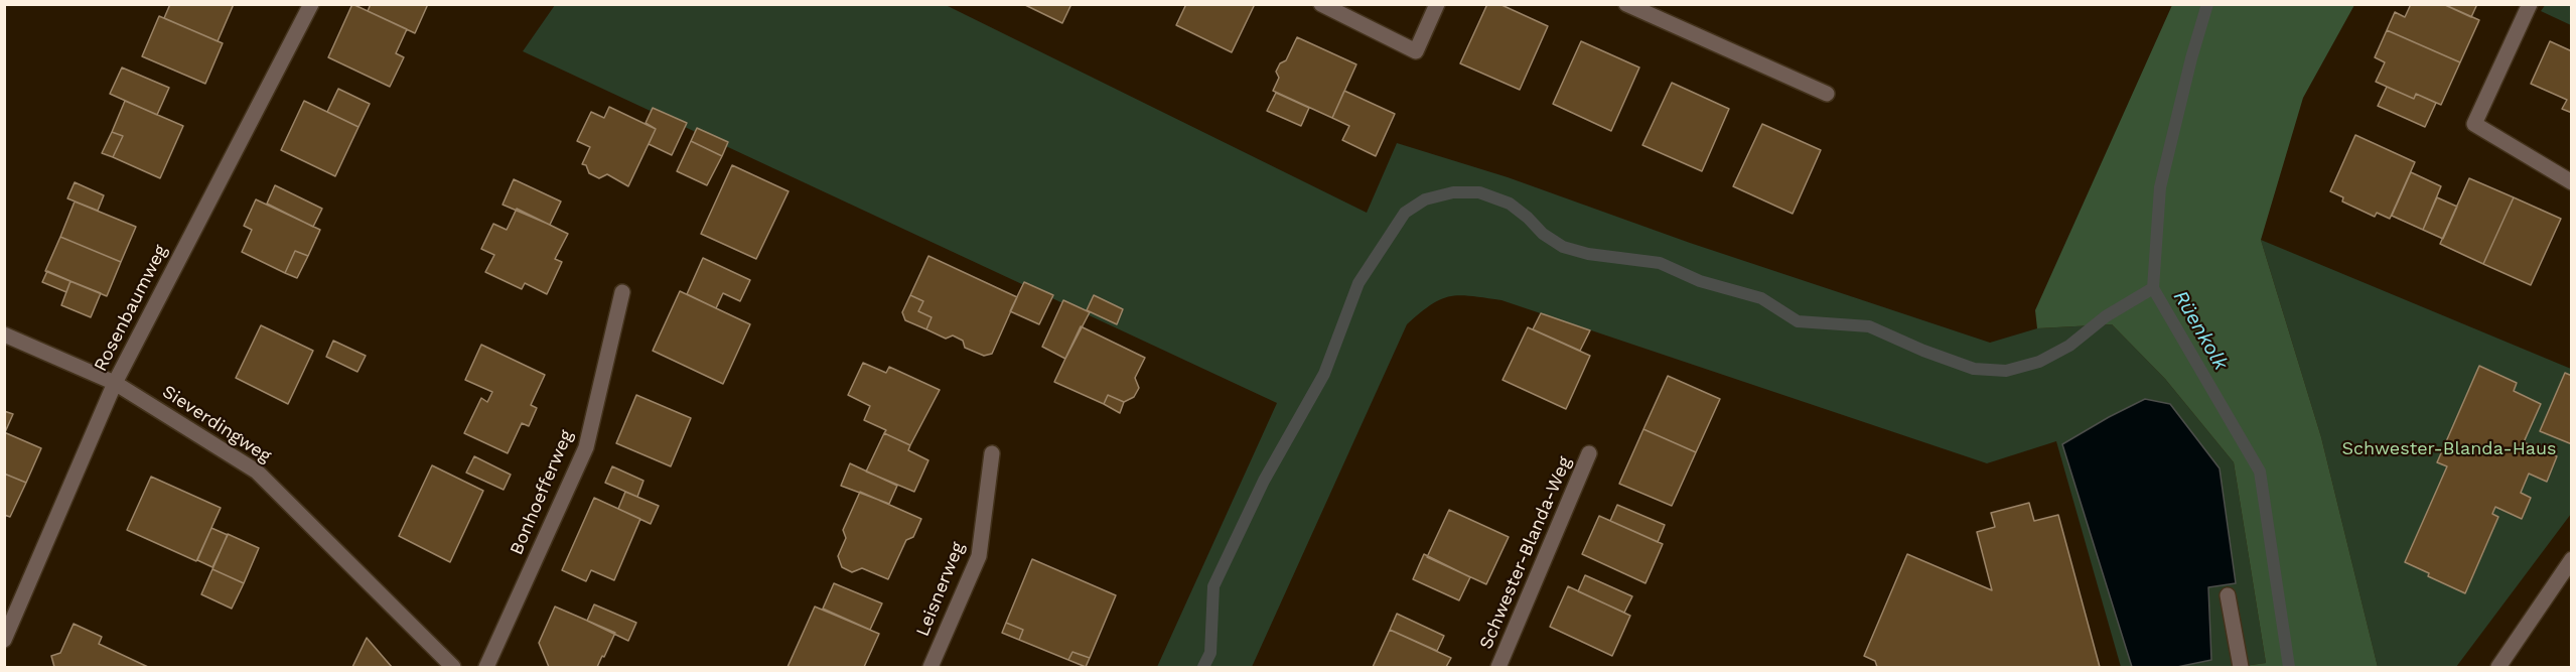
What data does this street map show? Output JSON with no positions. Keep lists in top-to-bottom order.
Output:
{
  "streets": {
    "street": [
      "Rosenbaumweg",
      "Sieverdingweg",
      "Bonhoefferweg",
      "Schwester-Blanda-Weg",
      "Leisnerweg"
    ]
  },
  "crossings": [
    ["Rosenbaumweg", "Sieverdingweg"]
  ],
  "water": ["Rüenkolk"],
  "parks": ["Schwester-Blanda-Haus"]
}
